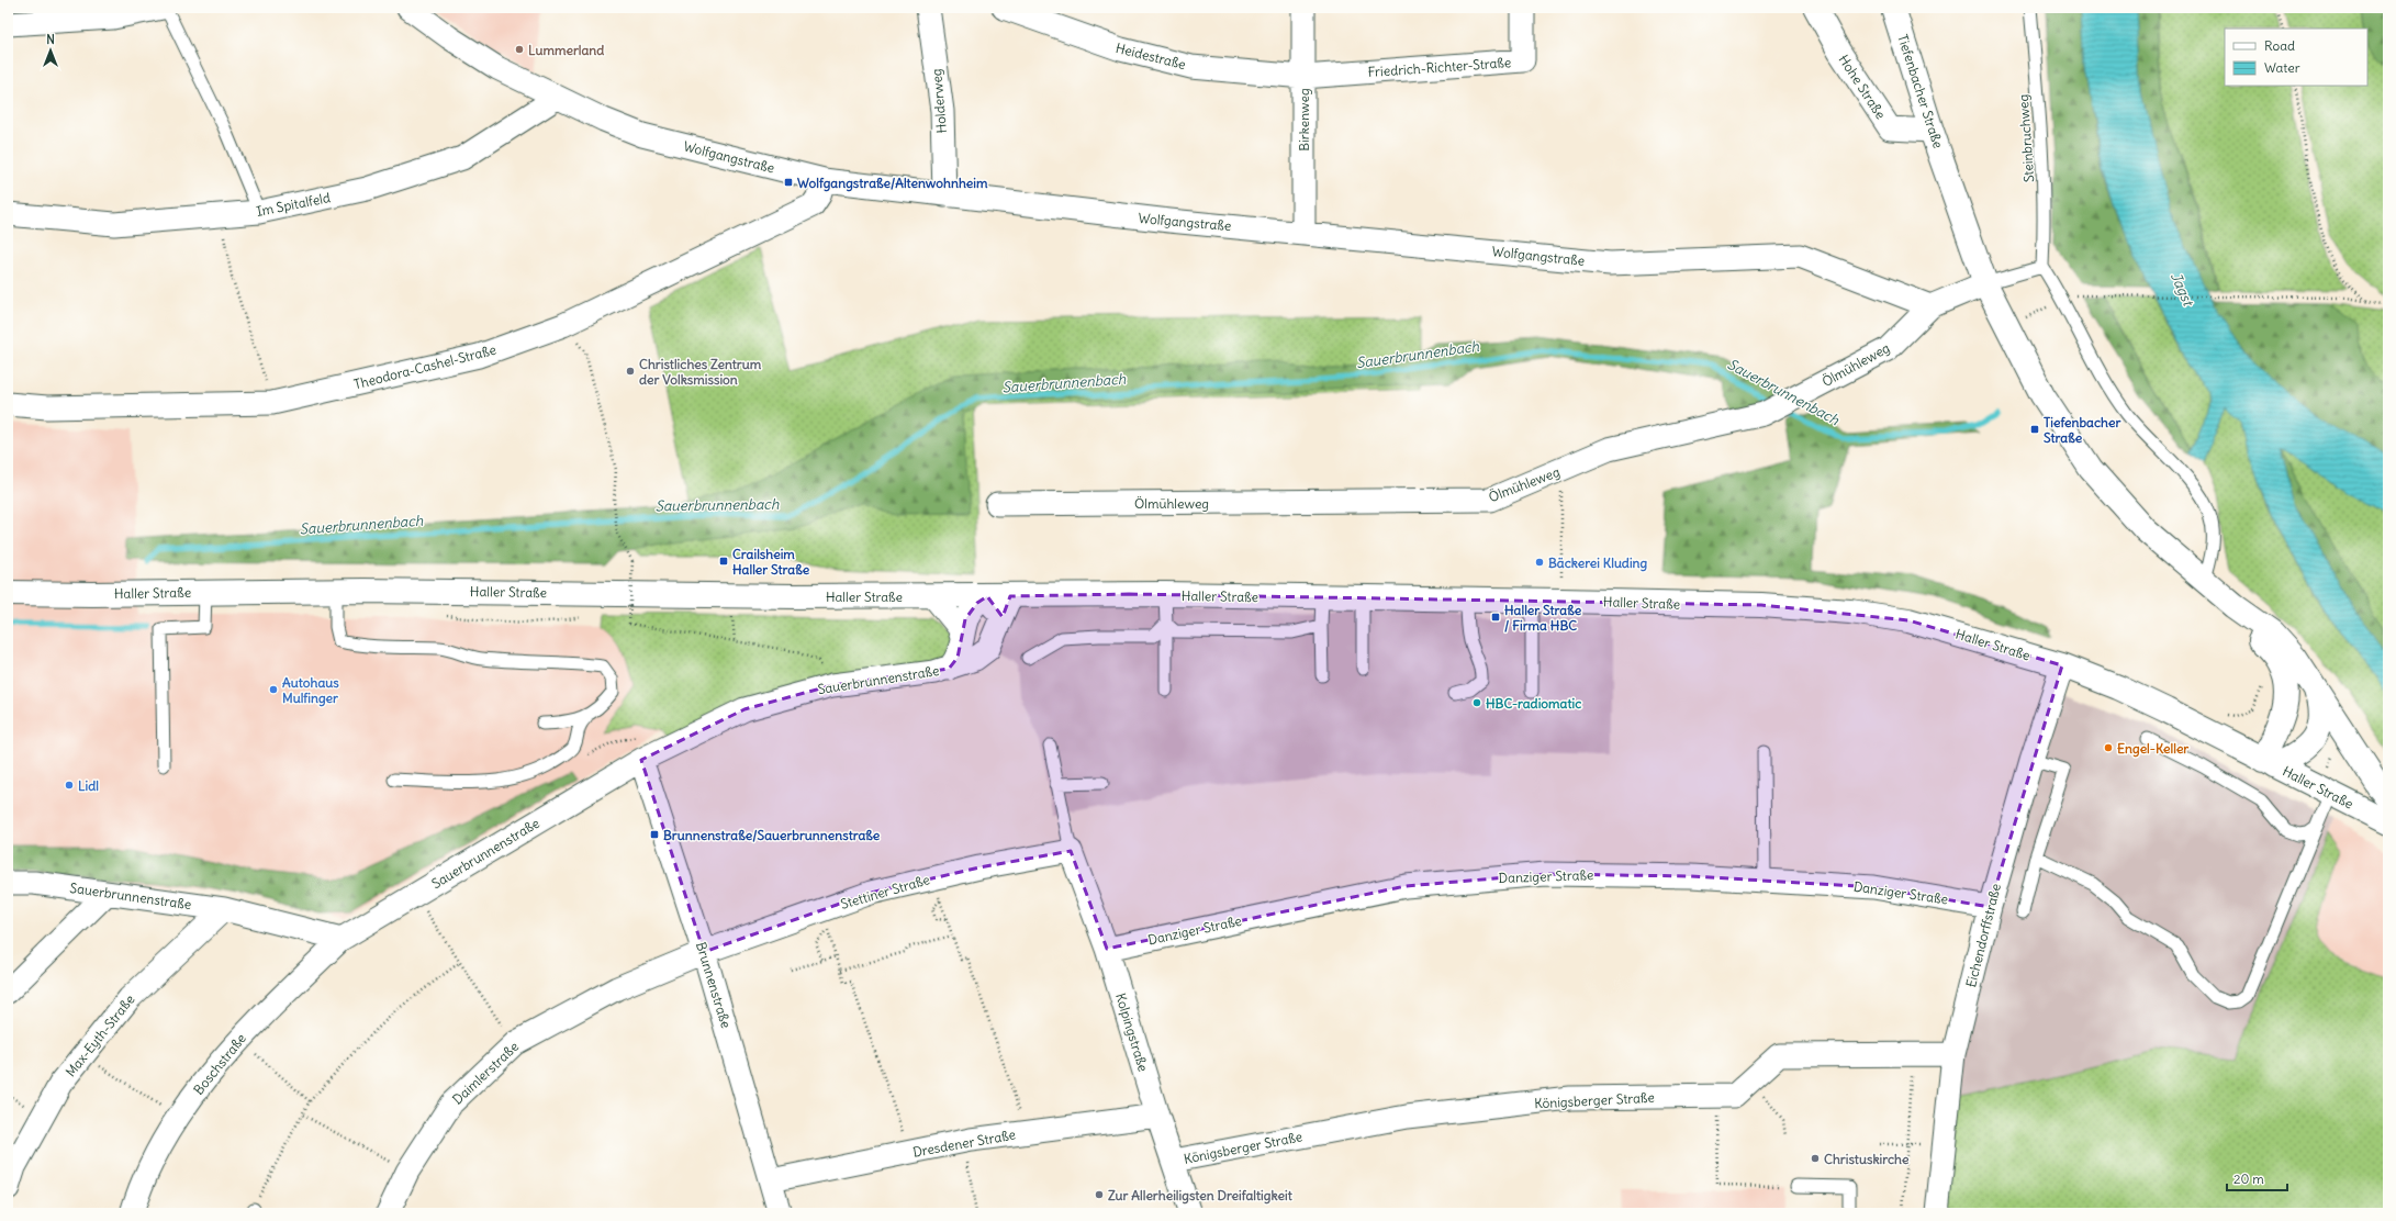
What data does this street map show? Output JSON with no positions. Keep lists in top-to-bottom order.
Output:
{
  "streets": {
    "main road": ["Tiefenbacher Straße", "Haller Straße"],
    "street": [
      "Heidestraße",
      "Friedrich-Richter-Straße",
      "Hohe Straße",
      "Holderweg",
      "Birkenweg",
      "Wolfgangstraße",
      "Im Spitalfeld",
      "Ölmühleweg",
      "Theodora-Cashel-Straße",
      "Sauerbrunnenstraße",
      "Danziger Straße",
      "Stettiner Straße",
      "Eichendorffstraße",
      "Brunnenstraße",
      "Kolpingstraße",
      "Max-Eyth-Straße",
      "Boschstraße",
      "Daimlerstraße",
      "Königsberger Straße",
      "Dresdener Straße"
    ],
    "lane": ["Steinbruchweg"]
  },
  "crossings": [
    ["Heidestraße", "Friedrich-Richter-Straße"],
    ["Heidestraße", "Birkenweg"],
    ["Friedrich-Richter-Straße", "Birkenweg"],
    ["Hohe Straße", "Tiefenbacher Straße"],
    ["Tiefenbacher Straße", "Haller Straße"],
    ["Holderweg", "Wolfgangstraße"],
    ["Birkenweg", "Wolfgangstraße"],
    ["Wolfgangstraße", "Im Spitalfeld"],
    ["Wolfgangstraße", "Ölmühleweg"],
    ["Wolfgangstraße", "Theodora-Cashel-Straße"],
    ["Haller Straße", "Sauerbrunnenstraße"],
    ["Haller Straße", "Eichendorffstraße"],
    ["Sauerbrunnenstraße", "Brunnenstraße"],
    ["Sauerbrunnenstraße", "Max-Eyth-Straße"],
    ["Sauerbrunnenstraße", "Boschstraße"],
    ["Danziger Straße", "Eichendorffstraße"],
    ["Danziger Straße", "Kolpingstraße"],
    ["Stettiner Straße", "Brunnenstraße"],
    ["Stettiner Straße", "Kolpingstraße"],
    ["Stettiner Straße", "Daimlerstraße"],
    ["Eichendorffstraße", "Königsberger Straße"],
    ["Brunnenstraße", "Daimlerstraße"],
    ["Brunnenstraße", "Dresdener Straße"],
    ["Kolpingstraße", "Königsberger Straße"],
    ["Kolpingstraße", "Dresdener Straße"]
  ],
  "water": ["Jagst", "Sauerbrunnenbach"],
  "places": {
    "other": [
      "Lummerland",
      "Christliches Zentrum der Volksmission",
      "Bäckerei Kluding",
      "Autohaus Mulfinger",
      "HBC-radiomatic",
      "Engel-Keller",
      "Lidl",
      "Christuskirche",
      "Zur Allerheiligsten Dreifaltigkeit"
    ],
    "transit": [
      "Wolfgangstraße/Altenwohnheim",
      "Tiefenbacher Straße",
      "Crailsheim Haller Straße",
      "Haller Straße / Firma HBC",
      "Brunnenstraße/Sauerbrunnenstraße"
    ]
  },
  "legend": ["Road", "Water"],
  "scale_bar": "20 m",
  "north": "top"
}
